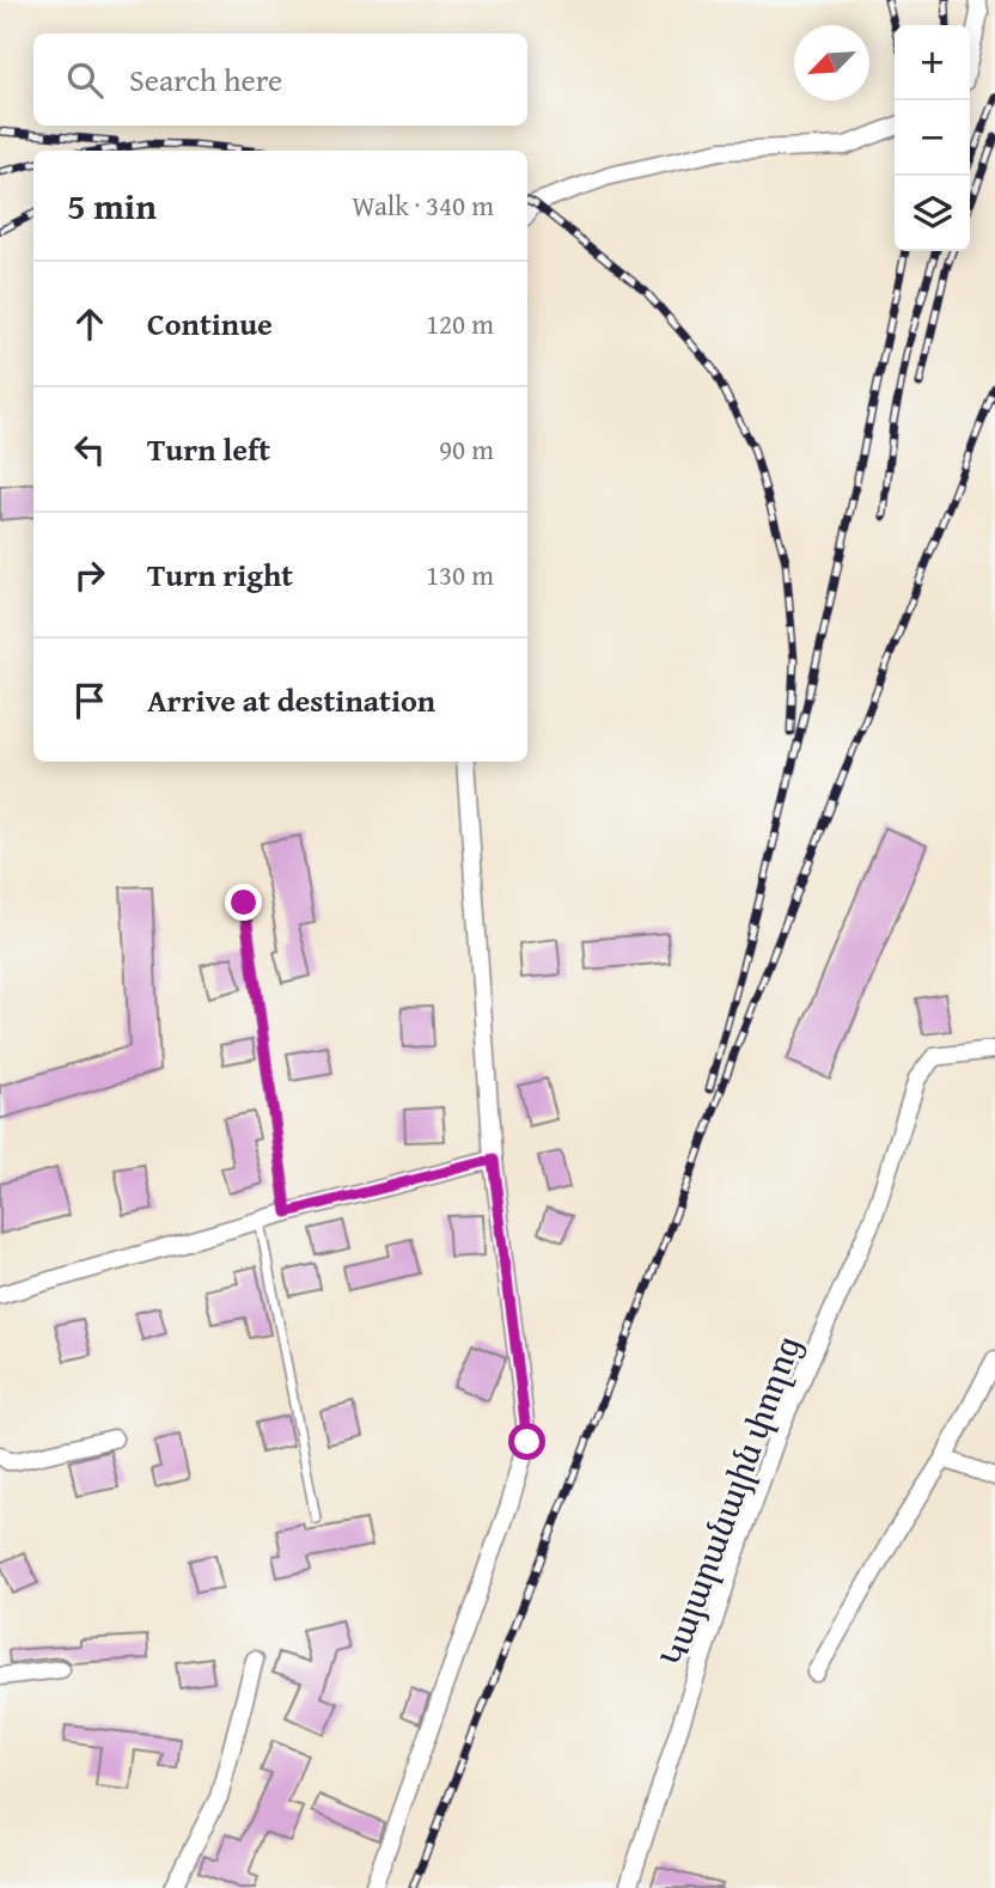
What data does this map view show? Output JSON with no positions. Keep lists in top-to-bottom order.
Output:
{
  "streets": {
    "street": ["Կայարանային փողոց"]
  },
  "north": "bottom left",
  "page": {
    "map_buttons": ["+", "−"],
    "search": "Search here",
    "heading": ["5 min", "Walk · 340 m"],
    "list": [
      ["Continue", "120 m"],
      ["Turn left", "90 m"],
      ["Turn right", "130 m"],
      "Arrive at destination"
    ]
  }
}
